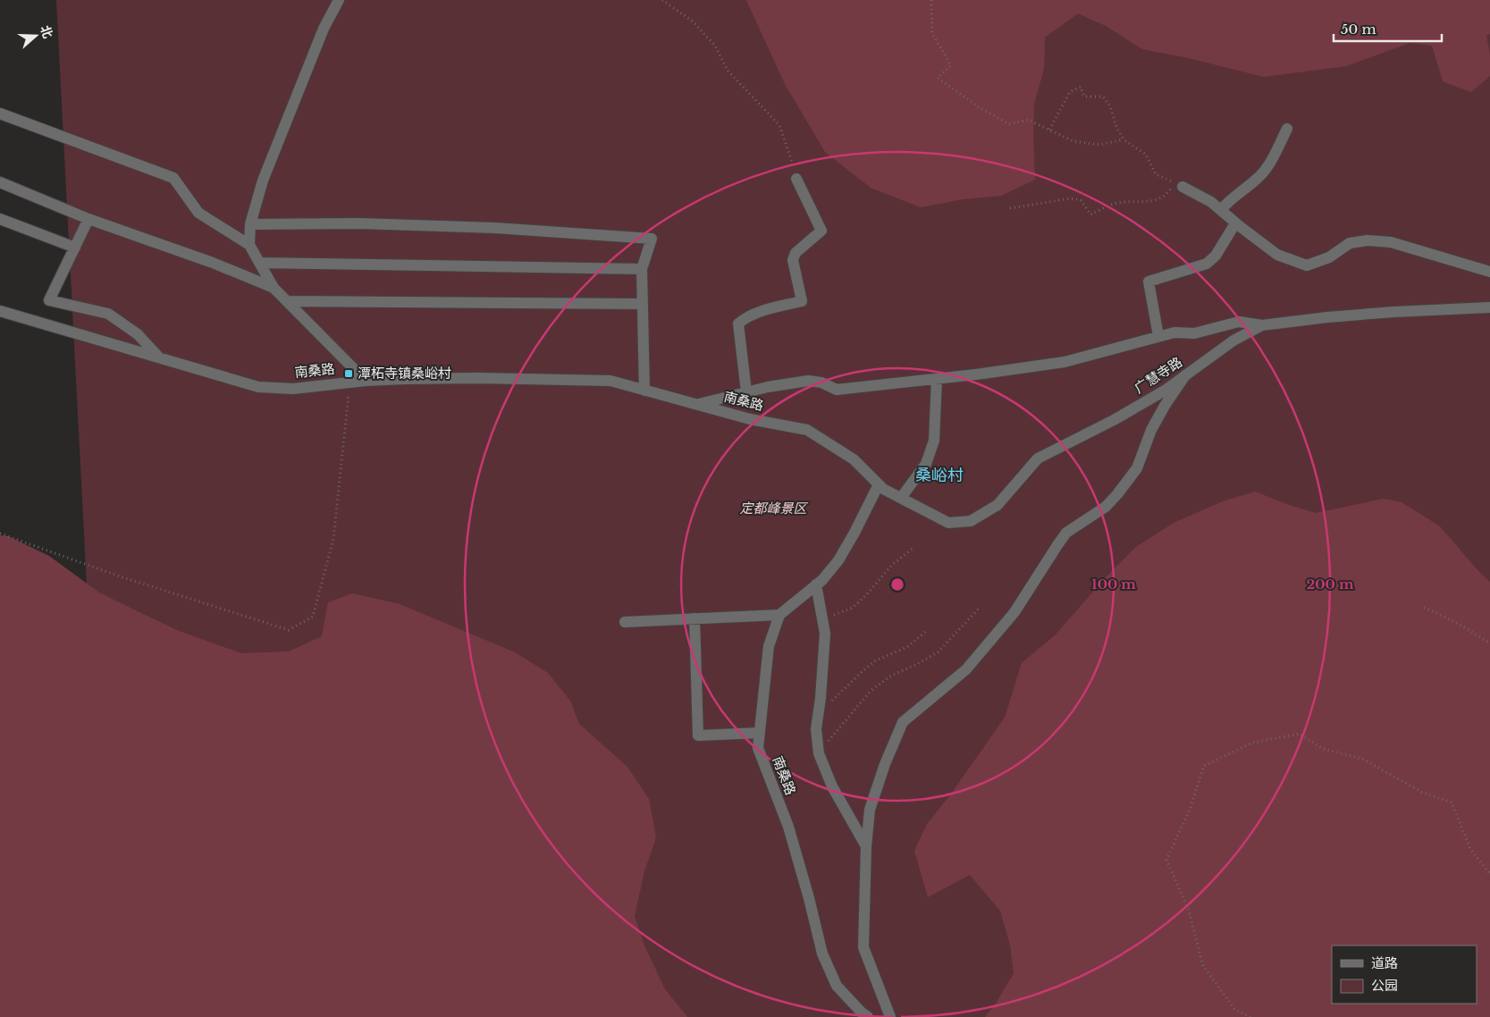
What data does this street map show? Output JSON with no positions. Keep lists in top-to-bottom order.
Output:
{
  "streets": {
    "street": ["南桑路", "广慧寺路"]
  },
  "crossings": [
    ["南桑路", "广慧寺路"]
  ],
  "districts": ["桑峪村"],
  "parks": ["定都峰景区"],
  "places": {
    "transit": ["潭柘寺镇桑峪村"]
  },
  "legend": ["道路", "公园"],
  "scale_bar": "50 m",
  "north": "right",
  "rings": ["100 m", "200 m"]
}
